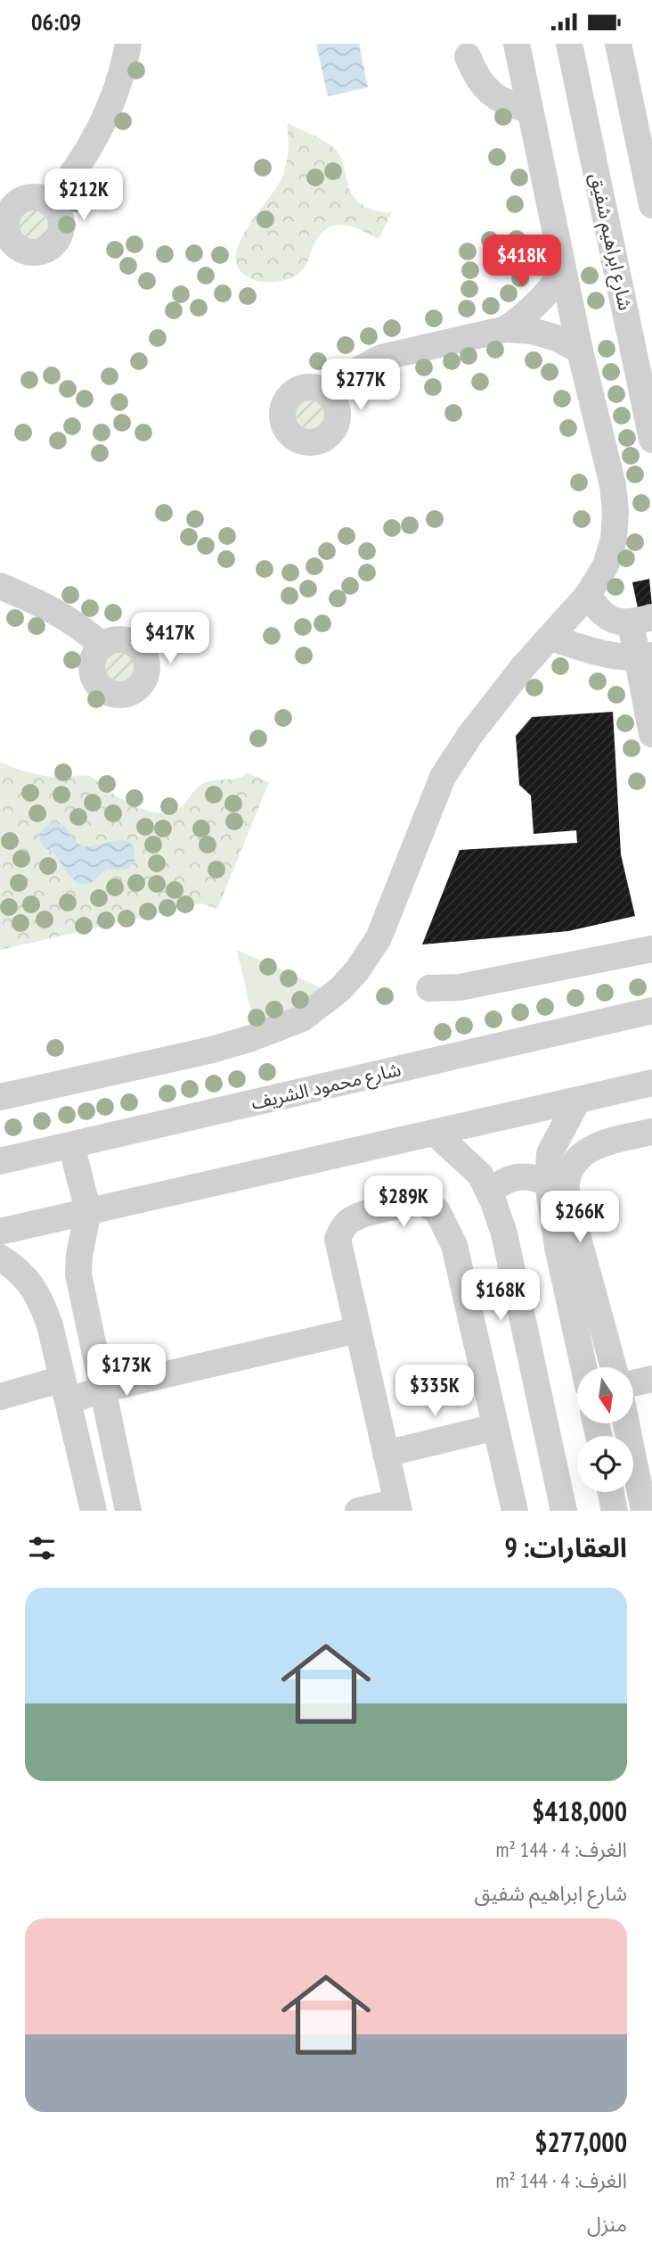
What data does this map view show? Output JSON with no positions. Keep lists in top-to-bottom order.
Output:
{
  "streets": {
    "street": ["شارع ابراهيم شفيق", "شارع محمود الشريف"]
  },
  "north": "bottom",
  "page": {
    "status": "06:09",
    "price": [
      "$212K",
      "$418K",
      "$277K",
      "$417K",
      "$289K",
      "$266K",
      "$168K",
      "$173K",
      "$335K"
    ],
    "heading": "العقارات: 9",
    "list": [
      {
        "name": "$418,000",
        "note": "الغرف: 4 · 144 m² · شارع ابراهيم شفيق"
      },
      {
        "name": "$277,000",
        "note": "الغرف: 4 · 144 m² · منزل"
      }
    ]
  }
}
